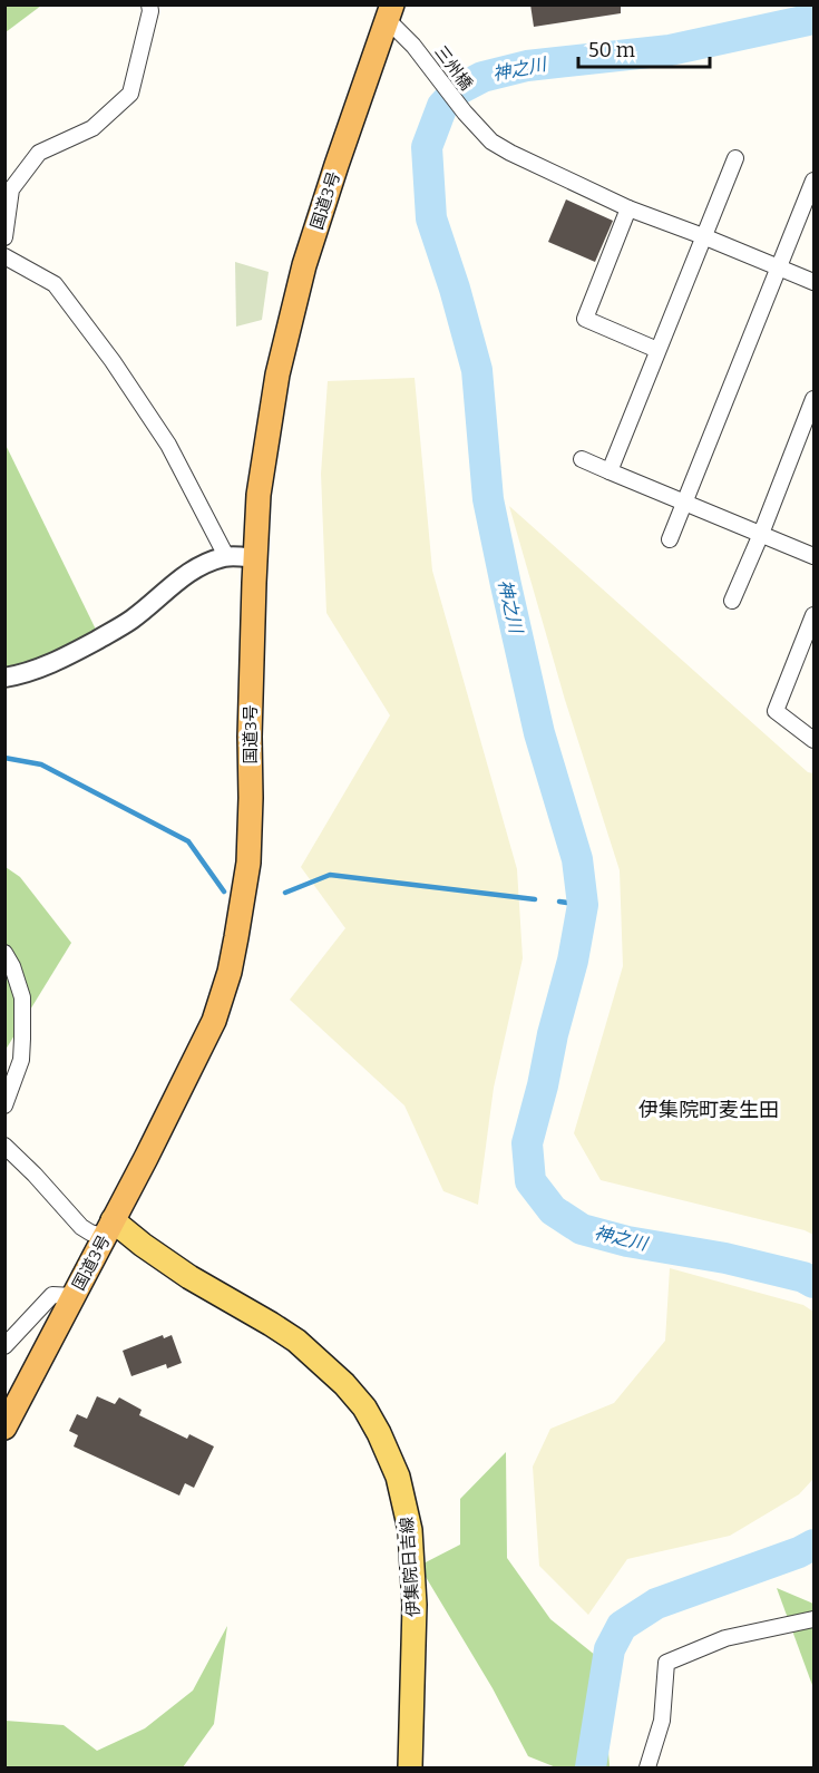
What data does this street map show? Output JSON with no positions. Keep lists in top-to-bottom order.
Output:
{
  "streets": {
    "highway": ["国道3号"],
    "main road": ["伊集院日吉線"],
    "street": ["三州橋"]
  },
  "crossings": [
    ["三州橋", "国道3号"],
    ["国道3号", "伊集院日吉線"]
  ],
  "districts": ["伊集院町麦生田"],
  "water": ["神之川"],
  "scale_bar": "50 m"
}
